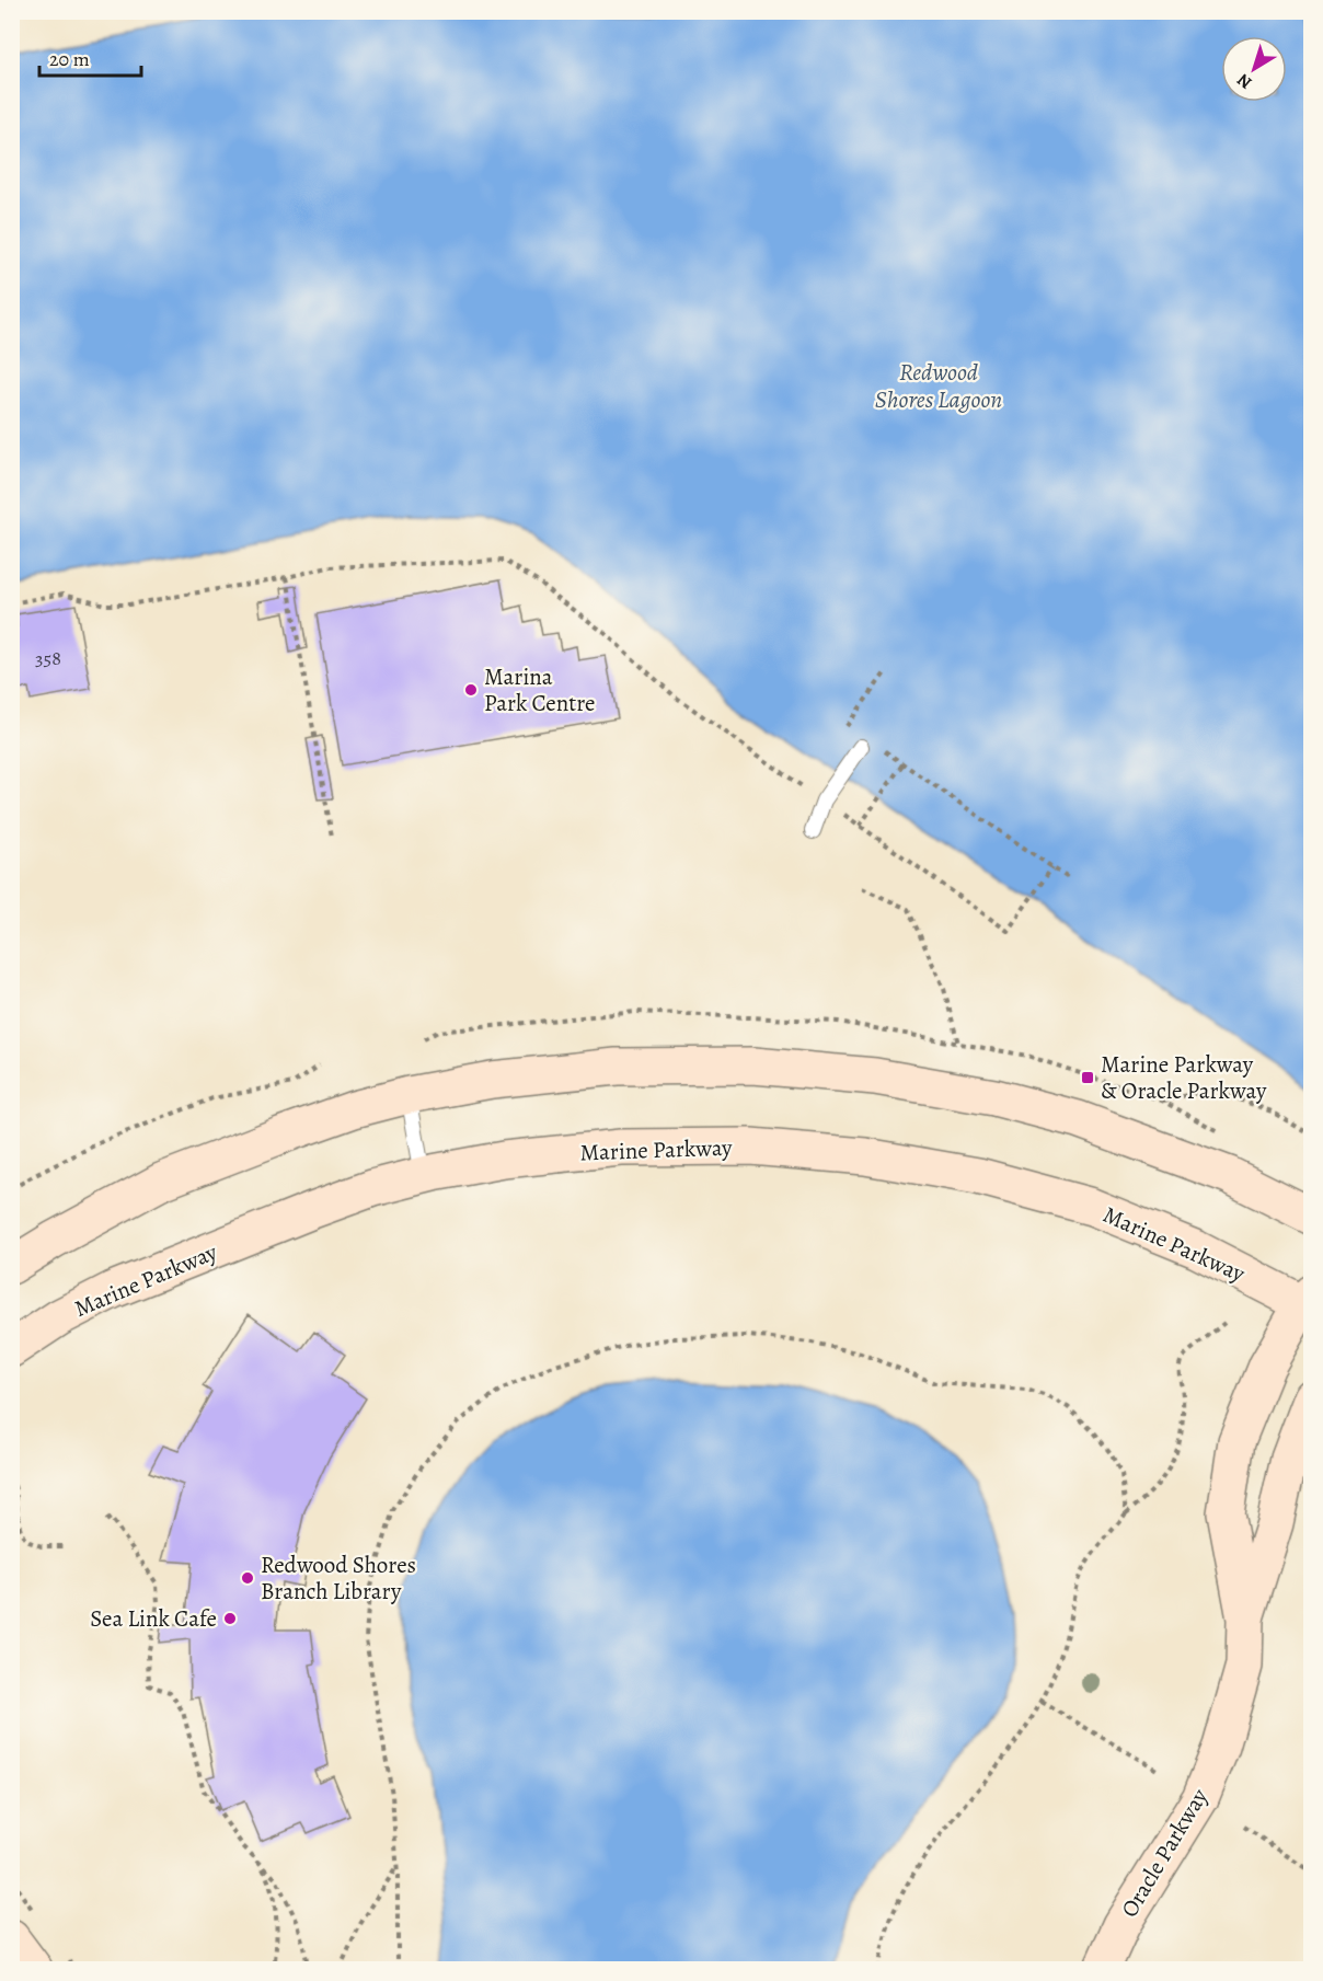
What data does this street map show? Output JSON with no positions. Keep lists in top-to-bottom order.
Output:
{
  "streets": {
    "main road": ["Marine Parkway", "Oracle Parkway"]
  },
  "crossings": [
    ["Marine Parkway", "Oracle Parkway"]
  ],
  "water": ["Redwood Shores Lagoon"],
  "places": {
    "other": ["Marina Park Centre", "Redwood Shores Branch Library", "Sea Link Cafe"],
    "transit": ["Marine Parkway & Oracle Parkway"]
  },
  "house_numbers": ["358"],
  "scale_bar": "20 m",
  "north": "bottom left"
}
